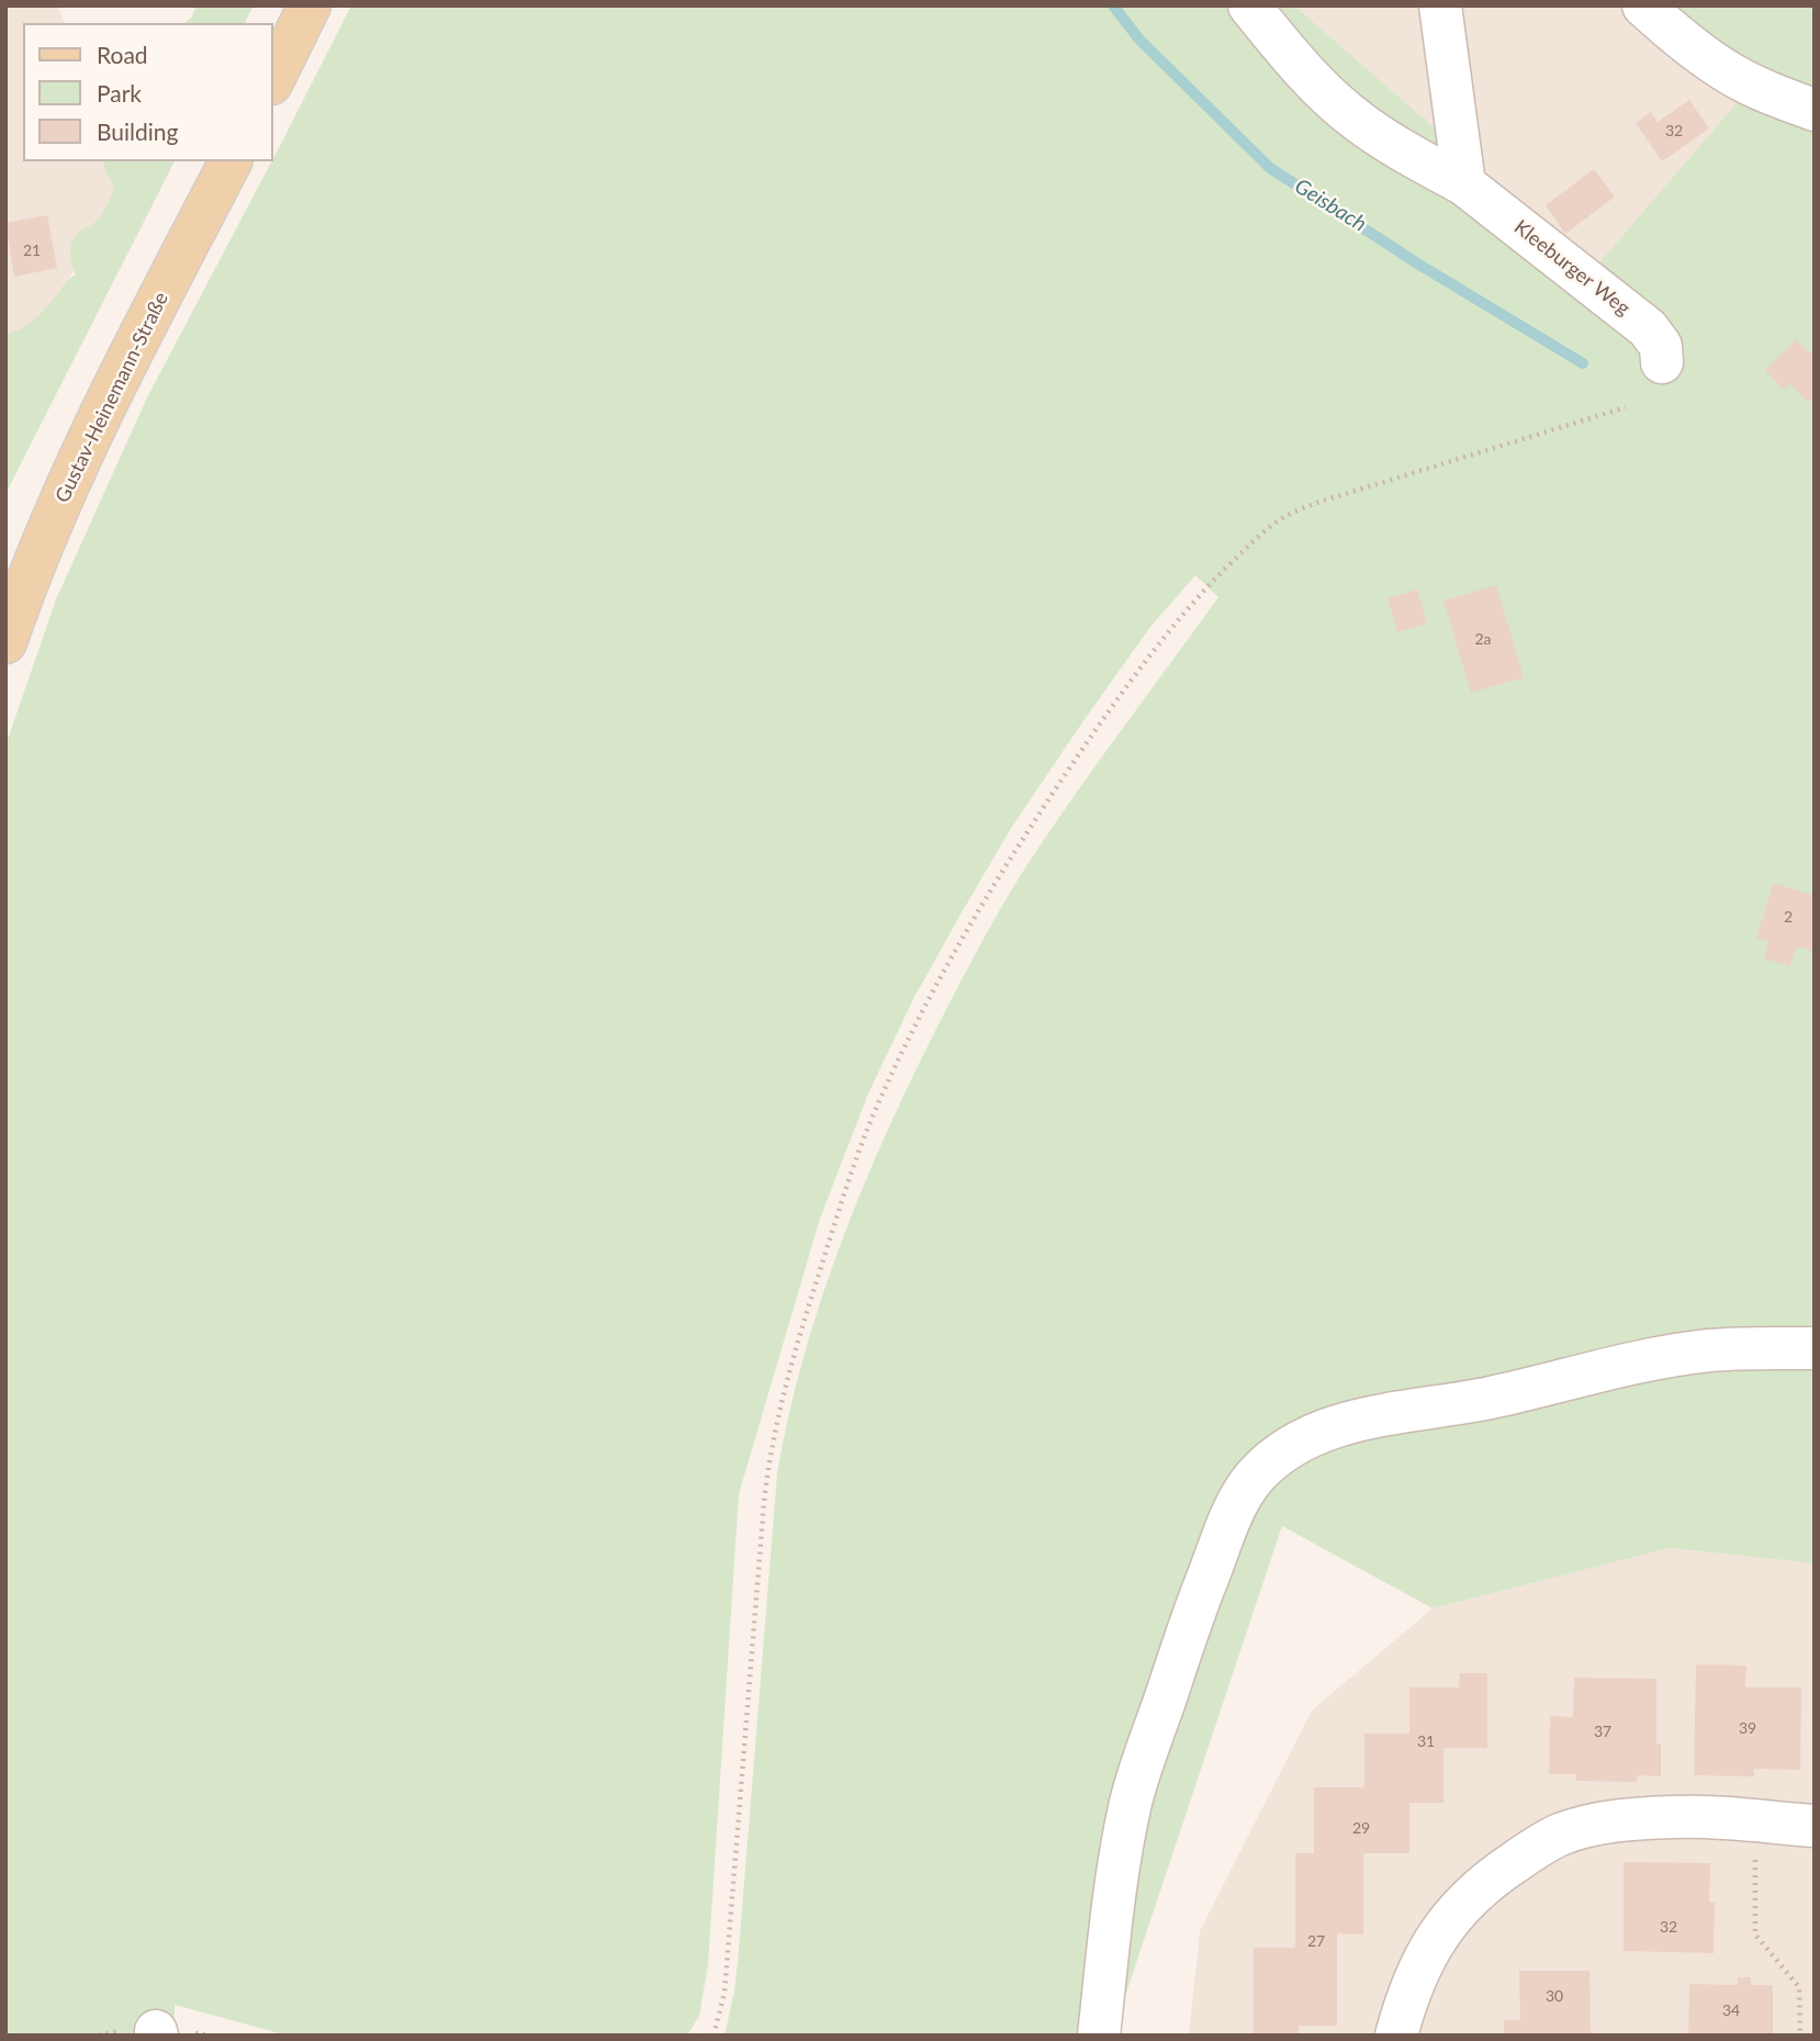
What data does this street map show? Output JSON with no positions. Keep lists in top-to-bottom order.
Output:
{
  "streets": {
    "main road": ["Gustav-Heinemann-Straße"],
    "street": ["Kleeburger Weg"]
  },
  "water": ["Geisbach"],
  "house_numbers": [
    "32",
    "21",
    "2a",
    "2",
    "39",
    "37",
    "31",
    "29",
    "32",
    "27",
    "30",
    "34"
  ],
  "legend": ["Road", "Park", "Building"]
}
